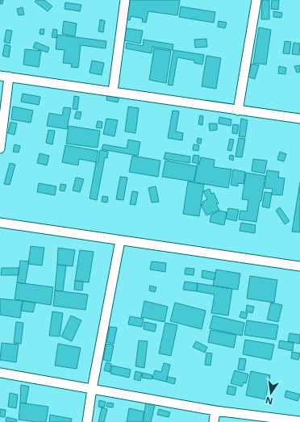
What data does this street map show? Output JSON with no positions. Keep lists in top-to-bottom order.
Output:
{
  "north": "bottom"
}
